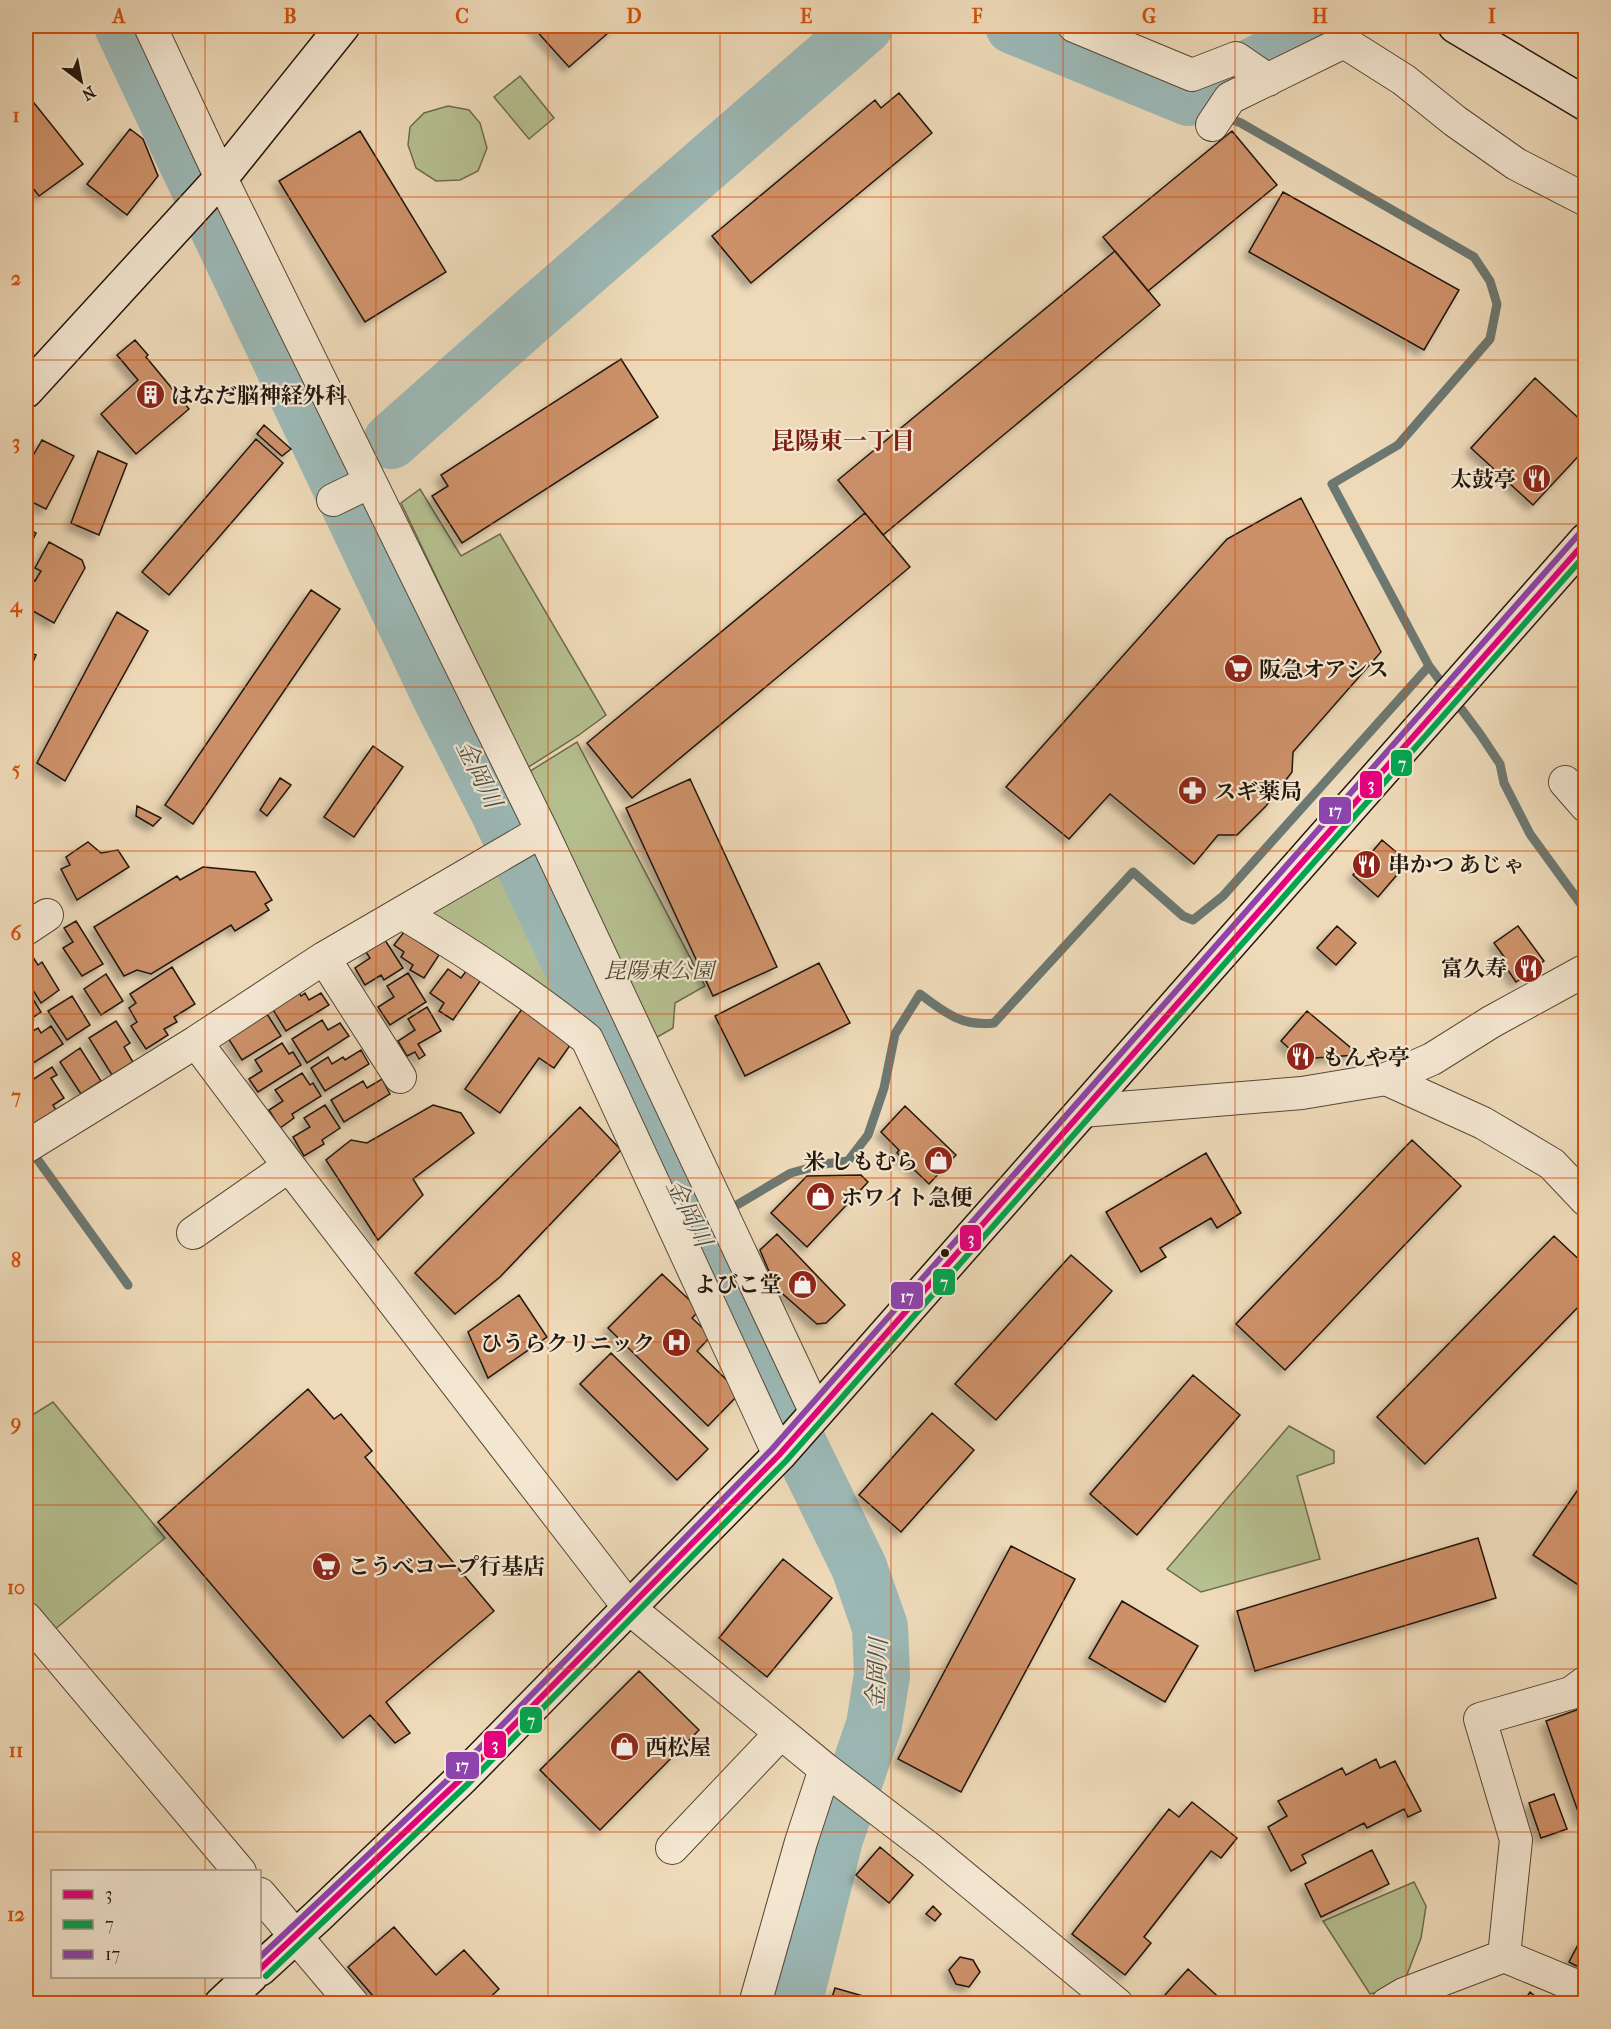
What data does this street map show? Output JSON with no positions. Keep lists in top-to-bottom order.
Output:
{
  "districts": ["昆陽東一丁目"],
  "water": ["金岡川"],
  "parks": ["昆陽東公園"],
  "places": {
    "building": ["はなだ脳神経外科"],
    "restaurant": [
      "太鼓亭",
      "串かつ あじゃ",
      "富久寿",
      "もんや亭"
    ],
    "supermarket": ["阪急オアシス", "こうべコープ行基店"],
    "pharmacy": ["スギ薬局"],
    "shop": [
      "米 しもむら",
      "ホワイト急便",
      "よびこ堂",
      "西松屋"
    ],
    "hospital": ["ひうらクリニック"]
  },
  "lines": ["transit line 17", "transit line 3", "transit line 7"],
  "legend": ["3", "7", "17"],
  "north": "bottom right",
  "grid": {
    "columns": [
      "A",
      "B",
      "C",
      "D",
      "E",
      "F",
      "G",
      "H",
      "I"
    ],
    "rows": [
      "1",
      "2",
      "3",
      "4",
      "5",
      "6",
      "7",
      "8",
      "9",
      "10",
      "11",
      "12"
    ]
  }
}
